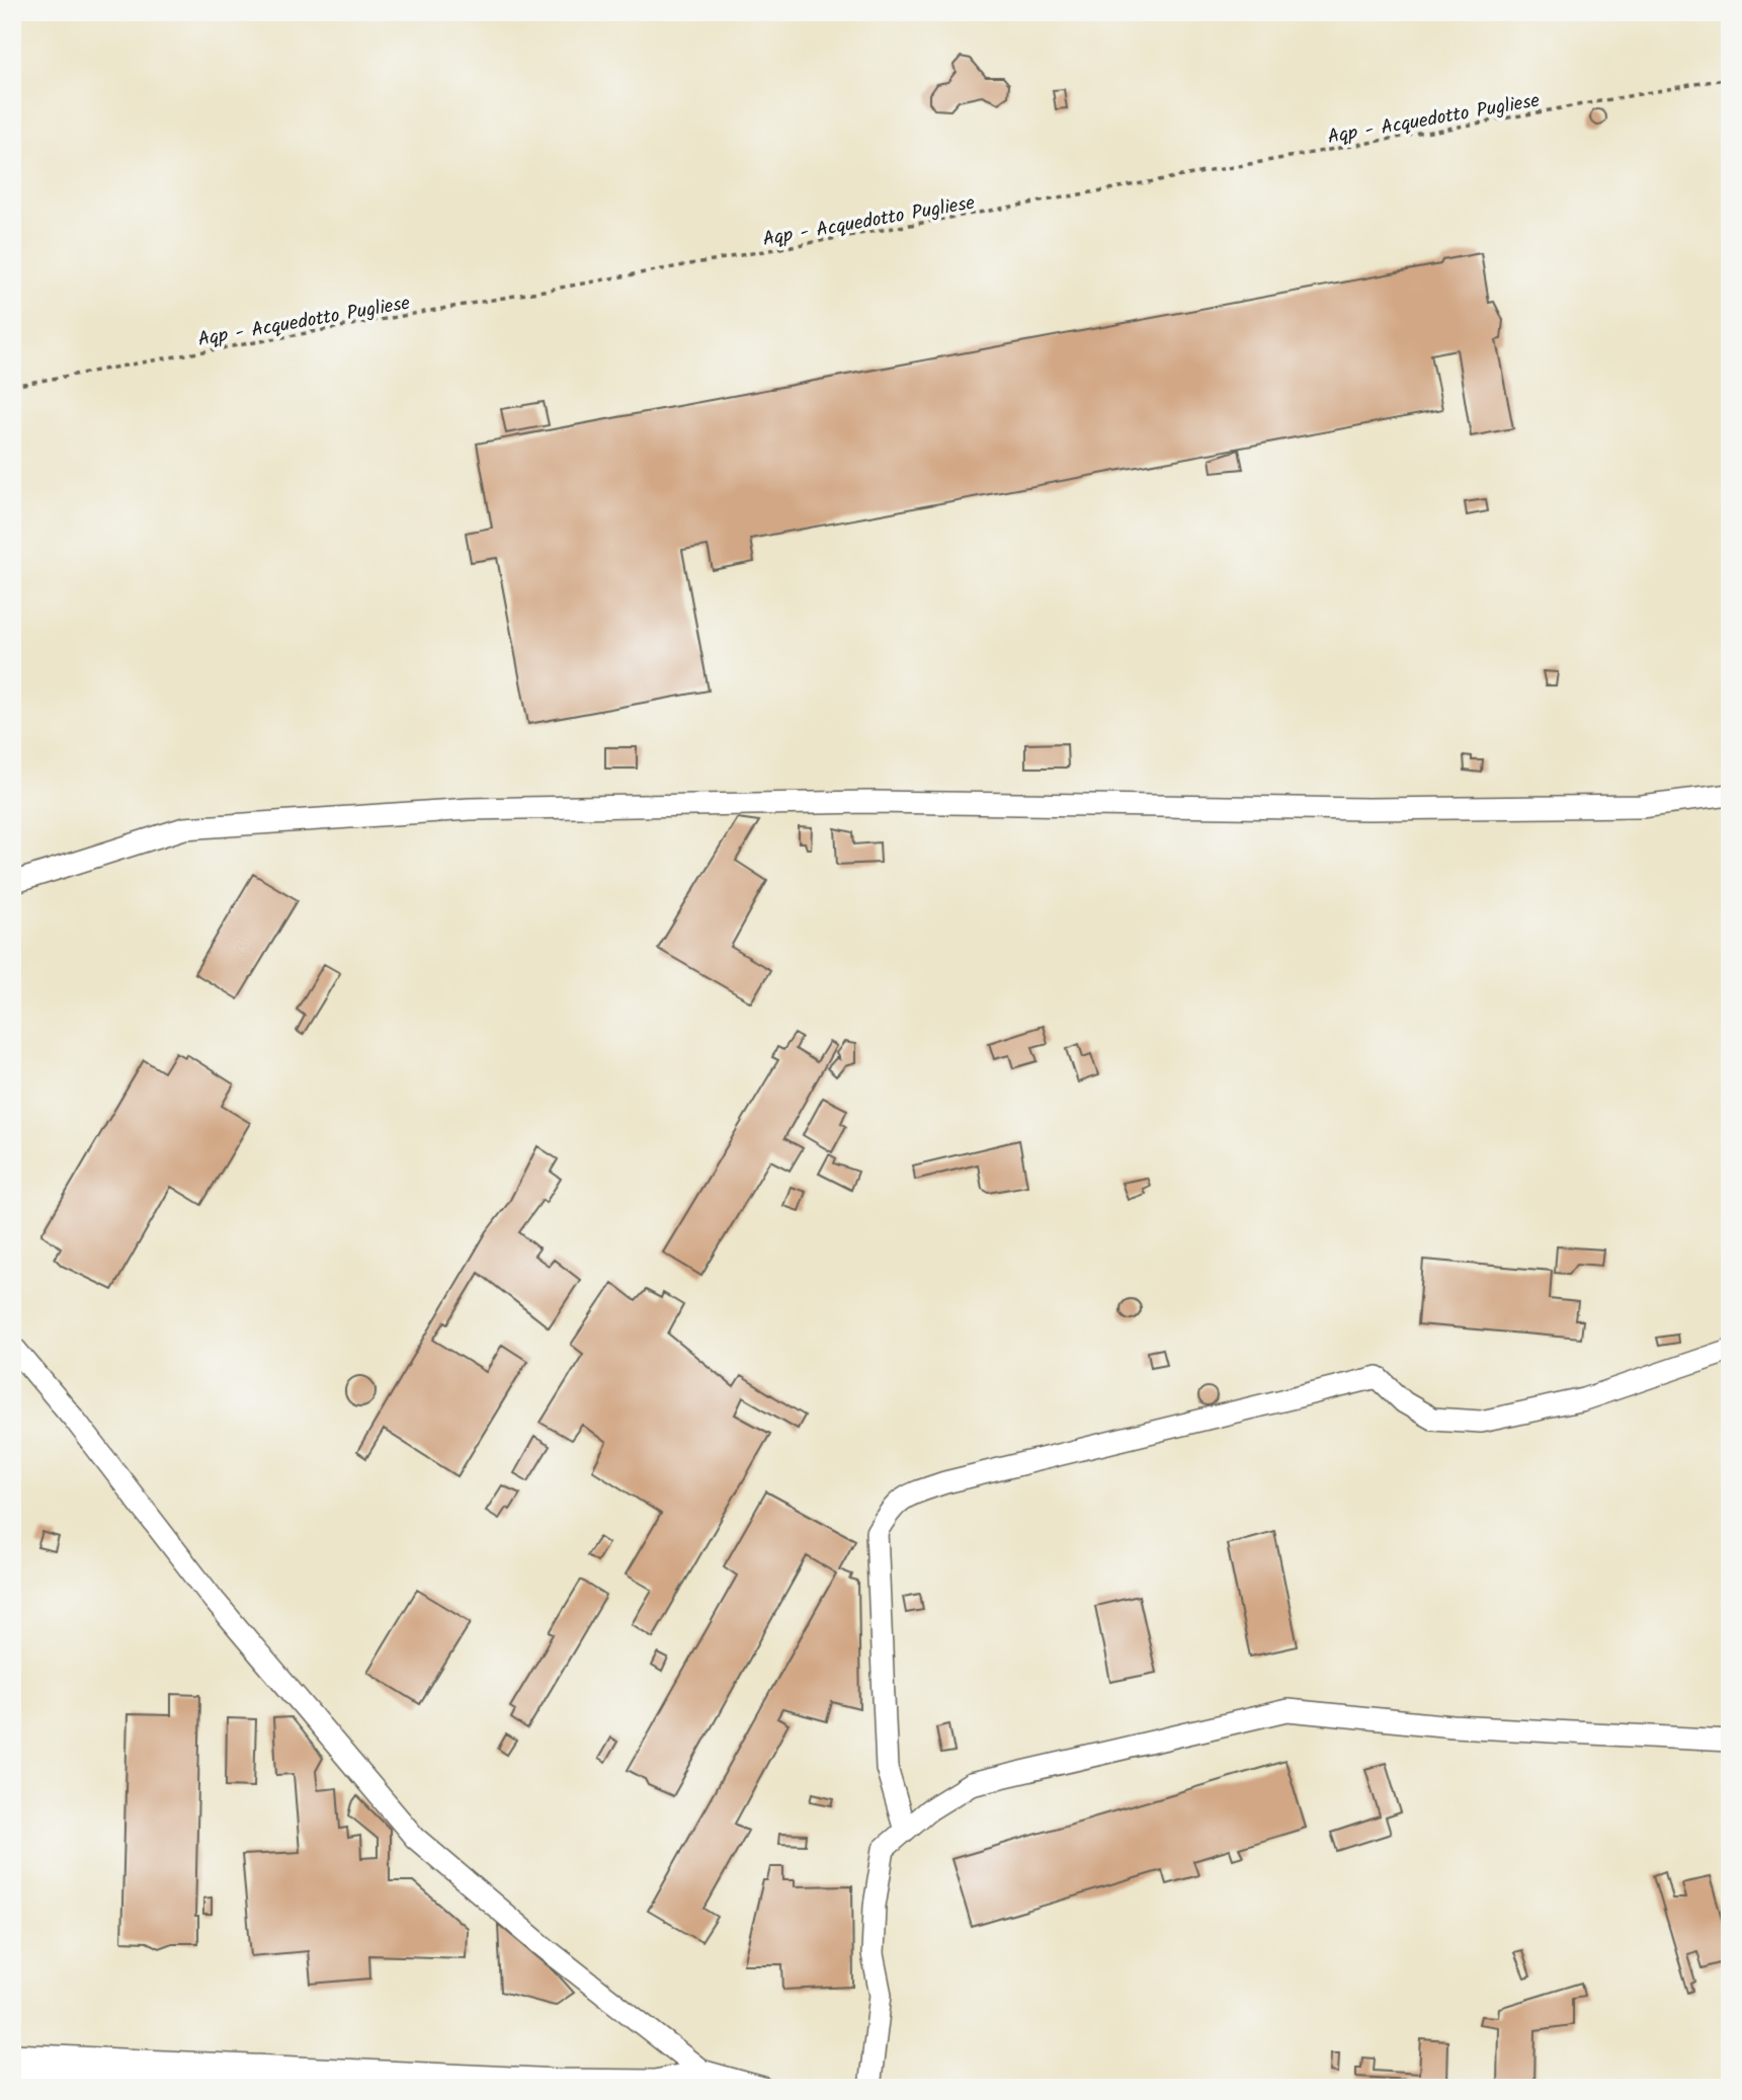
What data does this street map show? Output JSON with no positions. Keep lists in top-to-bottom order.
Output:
{
  "streets": {
    "path": ["Aqp - Acquedotto Pugliese"]
  }
}
